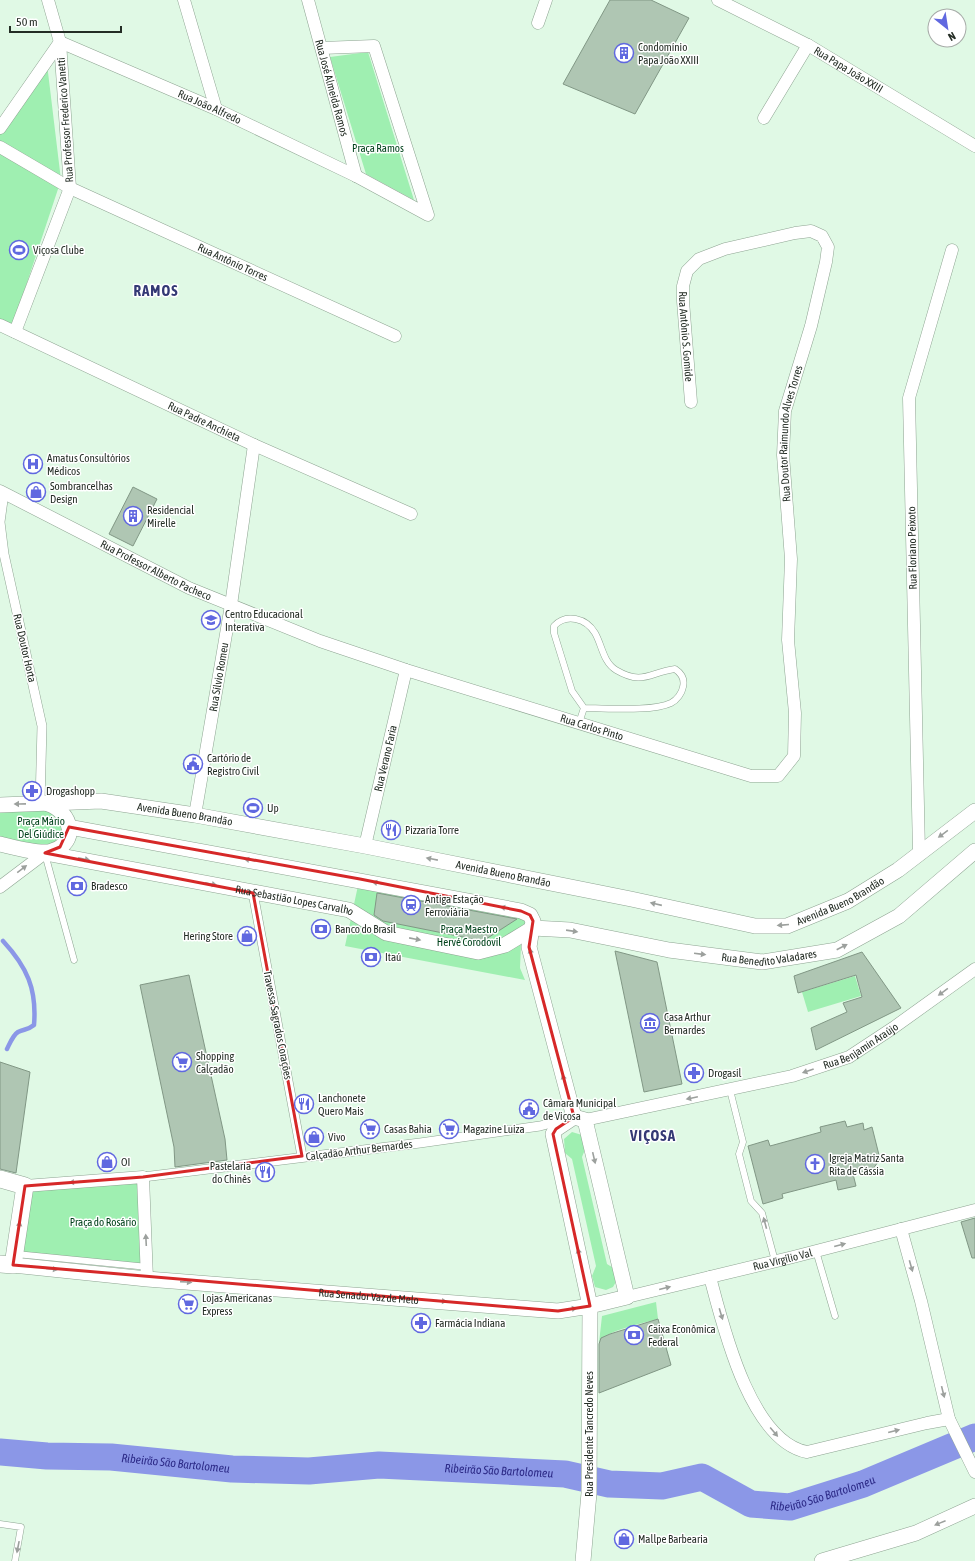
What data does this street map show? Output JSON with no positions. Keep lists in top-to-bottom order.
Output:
{
  "streets": {
    "street": [
      "Rua Papa João XXIII",
      "Rua José Almeida Ramos",
      "Rua João Alfredo",
      "Rua Professor Frederico Vanetti",
      "Rua Antônio Torres",
      "Rua Antônio S. Gomide",
      "Rua Padre Anchieta",
      "Rua Doutor Raimundo Alves Torres",
      "Rua Floriano Peixoto",
      "Rua Professor Alberto Pacheco",
      "Rua Doutor Horta",
      "Rua Sílvio Romeu",
      "Rua Carlos Pinto",
      "Rua Verano Faria",
      "Avenida Bueno Brandão",
      "Rua Sebastião Lopes Carvalho",
      "Rua Benedito Valadares",
      "Travessa Sagrados Corações",
      "Rua Benjamin Araújo",
      "Calçadão Arthur Bernardes",
      "Rua Virgílio Val",
      "Rua Senador Vaz de Melo",
      "Rua Presidente Tancredo Neves"
    ]
  },
  "crossings": [
    ["Rua José Almeida Ramos", "Rua João Alfredo"],
    ["Rua João Alfredo", "Rua Professor Frederico Vanetti"],
    ["Rua Professor Frederico Vanetti", "Rua Antônio Torres"],
    ["Rua Professor Frederico Vanetti", "Rua Padre Anchieta"],
    ["Rua Antônio S. Gomide", "Rua Doutor Raimundo Alves Torres"],
    ["Rua Padre Anchieta", "Rua Sílvio Romeu"],
    ["Rua Doutor Raimundo Alves Torres", "Rua Carlos Pinto"],
    ["Rua Floriano Peixoto", "Avenida Bueno Brandão"],
    ["Rua Professor Alberto Pacheco", "Rua Doutor Horta"],
    ["Rua Professor Alberto Pacheco", "Rua Sílvio Romeu"],
    ["Rua Professor Alberto Pacheco", "Rua Carlos Pinto"],
    ["Rua Professor Alberto Pacheco", "Rua Verano Faria"],
    ["Rua Doutor Horta", "Avenida Bueno Brandão"],
    ["Rua Sílvio Romeu", "Avenida Bueno Brandão"],
    ["Rua Carlos Pinto", "Rua Verano Faria"],
    ["Rua Verano Faria", "Avenida Bueno Brandão"],
    ["Rua Sebastião Lopes Carvalho", "Rua Benedito Valadares"],
    ["Rua Sebastião Lopes Carvalho", "Travessa Sagrados Corações"],
    ["Travessa Sagrados Corações", "Calçadão Arthur Bernardes"],
    ["Rua Benjamin Araújo", "Calçadão Arthur Bernardes"],
    ["Rua Benjamin Araújo", "Rua Presidente Tancredo Neves"],
    ["Calçadão Arthur Bernardes", "Rua Presidente Tancredo Neves"],
    ["Rua Virgílio Val", "Rua Senador Vaz de Melo"],
    ["Rua Virgílio Val", "Rua Presidente Tancredo Neves"],
    ["Rua Senador Vaz de Melo", "Rua Presidente Tancredo Neves"]
  ],
  "one_way": [
    "Avenida Bueno Brandão",
    "Rua Benedito Valadares",
    "Rua Benjamin Araújo",
    "Rua Virgílio Val",
    "Rua Senador Vaz de Melo"
  ],
  "districts": ["RAMOS", "VIÇOSA"],
  "water": ["Ribeirão São Bartolomeu"],
  "parks": [
    "Praça Ramos",
    "Praça Mário Del Giúdice",
    "Praça Maestro Hervé Corodovil",
    "Praça do Rosário"
  ],
  "places": {
    "building": ["Condomínio Papa João XXIII", "Residencial Mirelle"],
    "sports": ["Viçosa Clube", "Up"],
    "hospital": ["Amatus Consultórios Médicos"],
    "shop": [
      "Sombrancelhas Design",
      "Hering Store",
      "Vivo",
      "OI",
      "Mallpe Barbearia"
    ],
    "school or university": ["Centro Educacional Interativa"],
    "public building": ["Cartório de Registro Civil", "Câmara Municipal de Viçosa"],
    "pharmacy": ["Drogashopp", "Drogasil", "Farmácia Indiana"],
    "restaurant": ["Pizzaria Torre", "Lanchonete Quero Mais", "Pastelaria do Chinês"],
    "bank": [
      "Bradesco",
      "Banco do Brasil",
      "Itaú",
      "Caixa Econômica Federal"
    ],
    "station": ["Antiga Estação Ferroviária"],
    "museum": ["Casa Arthur Bernardes"],
    "supermarket": [
      "Shopping Calçadão",
      "Casas Bahia",
      "Magazine Luiza",
      "Lojas Americanas Express"
    ],
    "church": ["Igreja Matriz Santa Rita de Cássia"]
  },
  "scale_bar": "50 m",
  "north": "bottom right"
}
